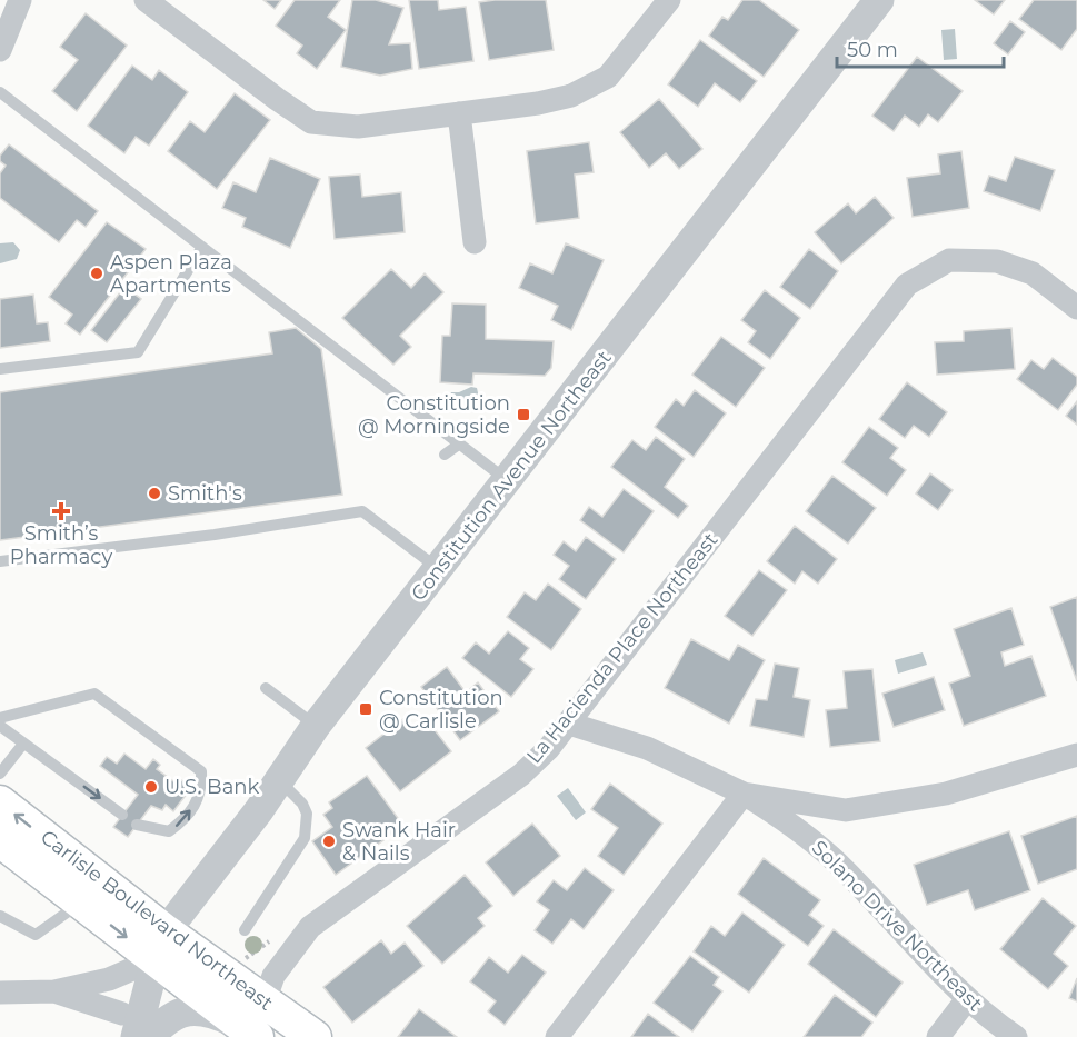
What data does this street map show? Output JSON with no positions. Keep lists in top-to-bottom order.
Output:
{
  "streets": {
    "main road": ["Carlisle Boulevard Northeast"],
    "street": ["Constitution Avenue Northeast", "La Hacienda Place Northeast", "Solano Drive Northeast"]
  },
  "crossings": [
    ["Constitution Avenue Northeast", "Carlisle Boulevard Northeast"],
    ["La Hacienda Place Northeast", "Carlisle Boulevard Northeast"]
  ],
  "places": {
    "other": [
      "Aspen Plaza Apartments",
      "Smith's",
      "U.S. Bank",
      "Swank Hair & Nails"
    ],
    "transit": ["Constitution @ Morningside", "Constitution @ Carlisle"],
    "health": ["Smith’s Pharmacy"]
  },
  "scale_bar": "50 m"
}
